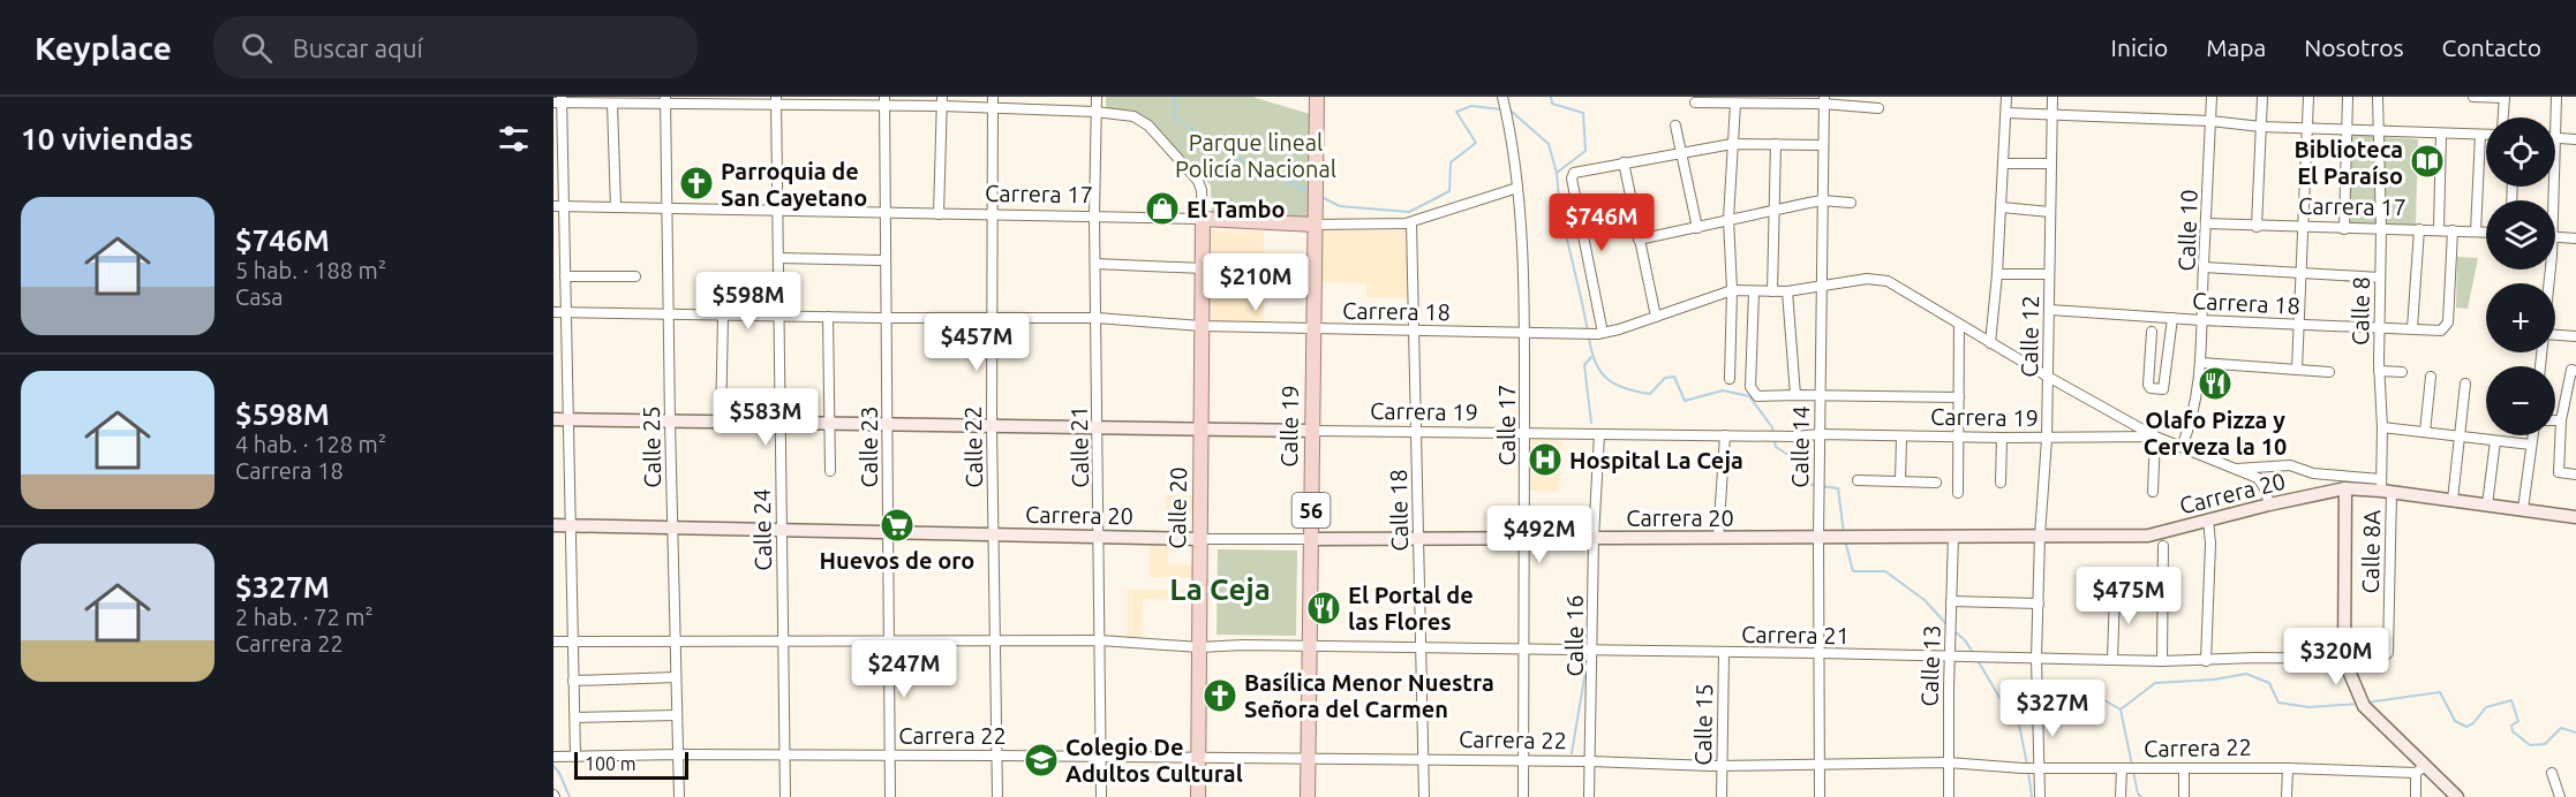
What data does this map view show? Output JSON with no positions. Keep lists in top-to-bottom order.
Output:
{
  "streets": {
    "main road": [
      "Carrera 17",
      "Carrera 19",
      "Calle 19",
      "Carrera 20",
      "Calle 20",
      "56"
    ],
    "street": [
      "Calle 10",
      "Carrera 18",
      "Calle 8",
      "Calle 12",
      "Calle 17",
      "Calle 25",
      "Calle 23",
      "Calle 22",
      "Calle 21",
      "Calle 14",
      "Calle 18",
      "Calle 24",
      "Calle 8A",
      "Carrera 21",
      "Calle 16",
      "Calle 13",
      "Calle 15",
      "Carrera 22"
    ]
  },
  "crossings": [
    ["Carrera 17", "Calle 10"],
    ["Carrera 17", "Carrera 18"],
    ["Carrera 17", "Calle 8"],
    ["Carrera 17", "Calle 17"],
    ["Carrera 17", "Calle 19"],
    ["Carrera 17", "Calle 25"],
    ["Carrera 17", "Calle 23"],
    ["Carrera 17", "Calle 22"],
    ["Carrera 17", "Calle 21"],
    ["Carrera 17", "Calle 20"],
    ["Carrera 17", "Calle 18"],
    ["Carrera 17", "Calle 24"],
    ["Calle 10", "Carrera 18"],
    ["Calle 10", "Carrera 19"],
    ["Carrera 18", "Calle 8"],
    ["Carrera 18", "Calle 12"],
    ["Carrera 18", "Calle 17"],
    ["Carrera 18", "Calle 19"],
    ["Carrera 18", "Calle 25"],
    ["Carrera 18", "Calle 23"],
    ["Carrera 18", "Calle 22"],
    ["Carrera 18", "Calle 21"],
    ["Carrera 18", "Calle 20"],
    ["Carrera 18", "Calle 18"],
    ["Carrera 18", "Calle 24"],
    ["Calle 8", "Carrera 20"],
    ["Calle 8", "Calle 8A"],
    ["Calle 12", "Carrera 19"],
    ["Calle 12", "Carrera 20"],
    ["Calle 12", "Carrera 21"],
    ["Calle 12", "Carrera 22"],
    ["Carrera 19", "Calle 17"],
    ["Carrera 19", "Calle 19"],
    ["Carrera 19", "Calle 25"],
    ["Carrera 19", "Calle 23"],
    ["Carrera 19", "Calle 22"],
    ["Carrera 19", "Calle 21"],
    ["Carrera 19", "Calle 14"],
    ["Carrera 19", "Carrera 20"],
    ["Carrera 19", "Calle 20"],
    ["Carrera 19", "Calle 18"],
    ["Carrera 19", "Calle 24"],
    ["Carrera 19", "Calle 16"],
    ["Calle 17", "Carrera 20"],
    ["Calle 17", "Carrera 21"],
    ["Calle 17", "Carrera 22"],
    ["Calle 19", "Carrera 20"],
    ["Calle 19", "Carrera 21"],
    ["Calle 19", "Carrera 22"],
    ["Calle 25", "Carrera 20"],
    ["Calle 25", "Carrera 21"],
    ["Calle 25", "Carrera 22"],
    ["Calle 23", "Carrera 20"],
    ["Calle 23", "Carrera 21"],
    ["Calle 23", "Carrera 22"],
    ["Calle 22", "Carrera 20"],
    ["Calle 22", "Carrera 21"],
    ["Calle 22", "Carrera 22"],
    ["Calle 21", "Carrera 20"],
    ["Calle 21", "Carrera 21"],
    ["Calle 21", "Carrera 22"],
    ["Calle 14", "Carrera 20"],
    ["Calle 14", "Carrera 21"],
    ["Calle 14", "Carrera 22"],
    ["Carrera 20", "Calle 20"],
    ["Carrera 20", "Calle 18"],
    ["Carrera 20", "Calle 24"],
    ["Carrera 20", "Calle 8A"],
    ["Carrera 20", "Calle 16"],
    ["Carrera 20", "Calle 13"],
    ["Calle 20", "Carrera 21"],
    ["Calle 20", "Carrera 22"],
    ["Calle 18", "Carrera 21"],
    ["Calle 18", "Carrera 22"],
    ["Calle 24", "Carrera 21"],
    ["Calle 24", "Carrera 22"],
    ["Calle 8A", "Carrera 21"],
    ["Carrera 21", "Calle 16"],
    ["Carrera 21", "Calle 13"],
    ["Carrera 21", "Calle 15"],
    ["Calle 16", "Carrera 22"],
    ["Calle 13", "Carrera 22"],
    ["Calle 15", "Carrera 22"]
  ],
  "districts": ["La Ceja"],
  "parks": ["Parque lineal Policía Nacional"],
  "places": {
    "library": ["Biblioteca El Paraíso"],
    "church": ["Parroquia de San Cayetano", "Basílica Menor Nuestra Señora del Carmen"],
    "shop": ["El Tambo"],
    "restaurant": ["Olafo Pizza y Cerveza la 10", "El Portal de las Flores"],
    "hospital": ["Hospital La Ceja"],
    "supermarket": ["Huevos de oro"],
    "school or university": ["Colegio De Adultos Cultural"]
  },
  "scale_bar": "100 m",
  "page": {
    "header": "Keyplace",
    "search": "Buscar aquí",
    "nav": [
      "Inicio",
      "Mapa",
      "Nosotros",
      "Contacto"
    ],
    "heading": "10 viviendas",
    "map_buttons": ["+", "−"],
    "list": [
      {
        "name": "$746M",
        "note": "5 hab. · 188 m² · Casa"
      },
      {
        "name": "$598M",
        "note": "4 hab. · 128 m² · Carrera 18"
      },
      {
        "name": "$327M",
        "note": "2 hab. · 72 m² · Carrera 22"
      }
    ],
    "price": [
      "$746M",
      "$210M",
      "$598M",
      "$457M",
      "$583M",
      "$492M",
      "$475M",
      "$320M",
      "$247M",
      "$327M"
    ],
    "scale": "100 m"
  }
}
